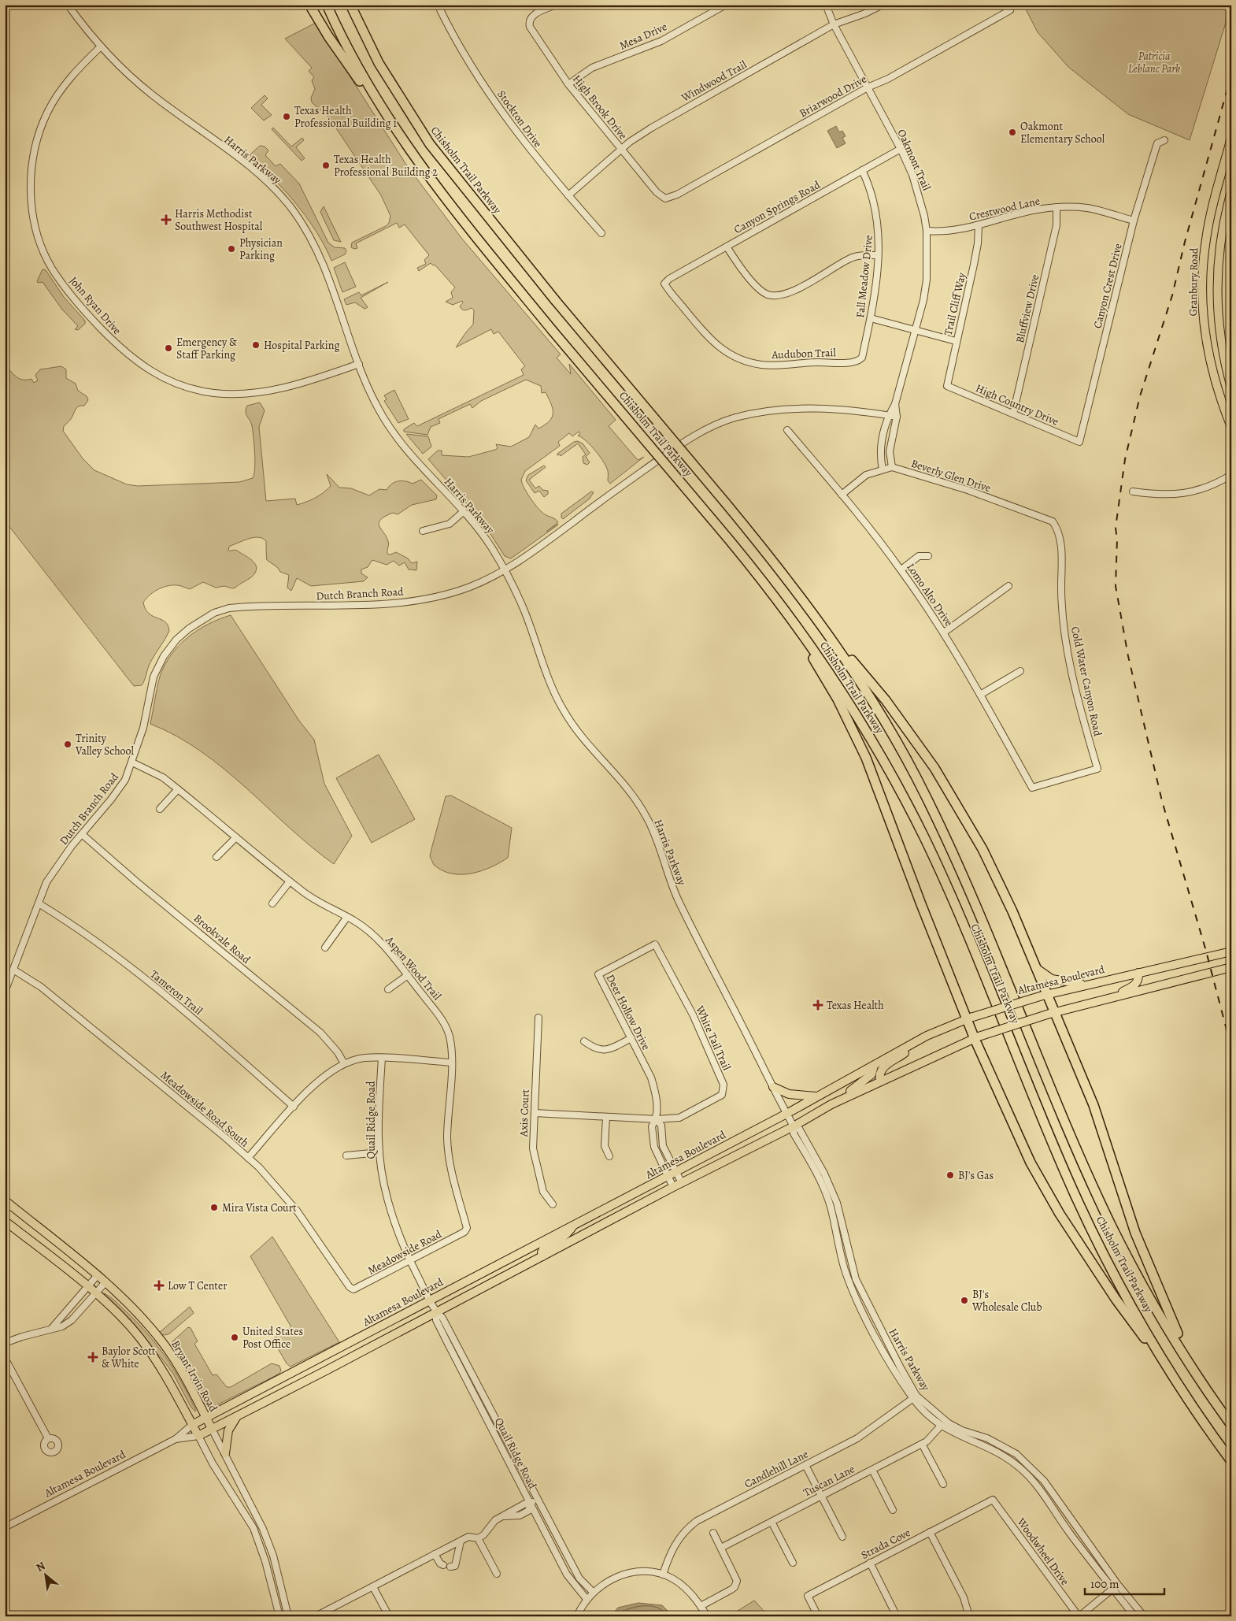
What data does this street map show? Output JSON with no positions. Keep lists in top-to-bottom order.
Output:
{
  "streets": {
    "highway": ["Chisholm Trail Parkway"],
    "main road": ["Granbury Road", "Altamesa Boulevard", "Bryant Irvin Road"],
    "street": [
      "Mesa Drive",
      "Windwood Trail",
      "Briarwood Drive",
      "High Brook Drive",
      "Stockton Drive",
      "Harris Parkway",
      "Oakmont Trail",
      "Canyon Springs Road",
      "Crestwood Lane",
      "Fall Meadow Drive",
      "Canyon Crest Drive",
      "Trail Cliff Way",
      "John Ryan Drive",
      "Bluffview Drive",
      "Audubon Trail",
      "High Country Drive",
      "Beverly Glen Drive",
      "Dutch Branch Road",
      "Lomo Alto Drive",
      "Cold Water Canyon Road",
      "Brookvale Road",
      "Aspen Wood Trail",
      "Tameron Trail",
      "Deer Hollow Drive",
      "White Tail Trail",
      "Meadowside Road South",
      "Axis Court",
      "Quail Ridge Road",
      "Meadowside Road",
      "Candlehill Lane",
      "Tuscan Lane",
      "Strada Cove",
      "Woodwheel Drive"
    ]
  },
  "crossings": [
    ["Mesa Drive", "High Brook Drive"],
    ["Windwood Trail", "High Brook Drive"],
    ["Windwood Trail", "Stockton Drive"],
    ["Windwood Trail", "Oakmont Trail"],
    ["Briarwood Drive", "High Brook Drive"],
    ["Briarwood Drive", "Oakmont Trail"],
    ["Harris Parkway", "John Ryan Drive"],
    ["Harris Parkway", "Dutch Branch Road"],
    ["Harris Parkway", "Altamesa Boulevard"],
    ["Harris Parkway", "Candlehill Lane"],
    ["Harris Parkway", "Tuscan Lane"],
    ["Oakmont Trail", "Canyon Springs Road"],
    ["Oakmont Trail", "Crestwood Lane"],
    ["Oakmont Trail", "Beverly Glen Drive"],
    ["Oakmont Trail", "Dutch Branch Road"],
    ["Canyon Springs Road", "Fall Meadow Drive"],
    ["Canyon Springs Road", "Audubon Trail"],
    ["Crestwood Lane", "Canyon Crest Drive"],
    ["Crestwood Lane", "Trail Cliff Way"],
    ["Crestwood Lane", "Bluffview Drive"],
    ["Fall Meadow Drive", "Audubon Trail"],
    ["Canyon Crest Drive", "High Country Drive"],
    ["Trail Cliff Way", "High Country Drive"],
    ["Bluffview Drive", "High Country Drive"],
    ["Beverly Glen Drive", "Cold Water Canyon Road"],
    ["Dutch Branch Road", "Brookvale Road"],
    ["Dutch Branch Road", "Aspen Wood Trail"],
    ["Dutch Branch Road", "Tameron Trail"],
    ["Dutch Branch Road", "Meadowside Road South"],
    ["Lomo Alto Drive", "Cold Water Canyon Road"],
    ["Aspen Wood Trail", "Meadowside Road"],
    ["Altamesa Boulevard", "Deer Hollow Drive"],
    ["Altamesa Boulevard", "Quail Ridge Road"],
    ["Altamesa Boulevard", "Bryant Irvin Road"],
    ["Deer Hollow Drive", "White Tail Trail"],
    ["White Tail Trail", "Axis Court"],
    ["Meadowside Road South", "Meadowside Road"],
    ["Quail Ridge Road", "Meadowside Road"],
    ["Strada Cove", "Woodwheel Drive"]
  ],
  "parks": ["Patricia Leblanc Park"],
  "places": {
    "other": [
      "Texas Health Professional Building 1",
      "Oakmont Elementary School",
      "Texas Health Professional Building 2",
      "Physician Parking",
      "Hospital Parking",
      "Emergency & Staff Parking",
      "Trinity Valley School",
      "BJ's Gas",
      "Mira Vista Court",
      "BJ's Wholesale Club",
      "United States Post Office"
    ],
    "health": [
      "Harris Methodist Southwest Hospital",
      "Texas Health",
      "Low T Center",
      "Baylor Scott & White"
    ]
  },
  "scale_bar": "100 m",
  "north": "top left"
}
